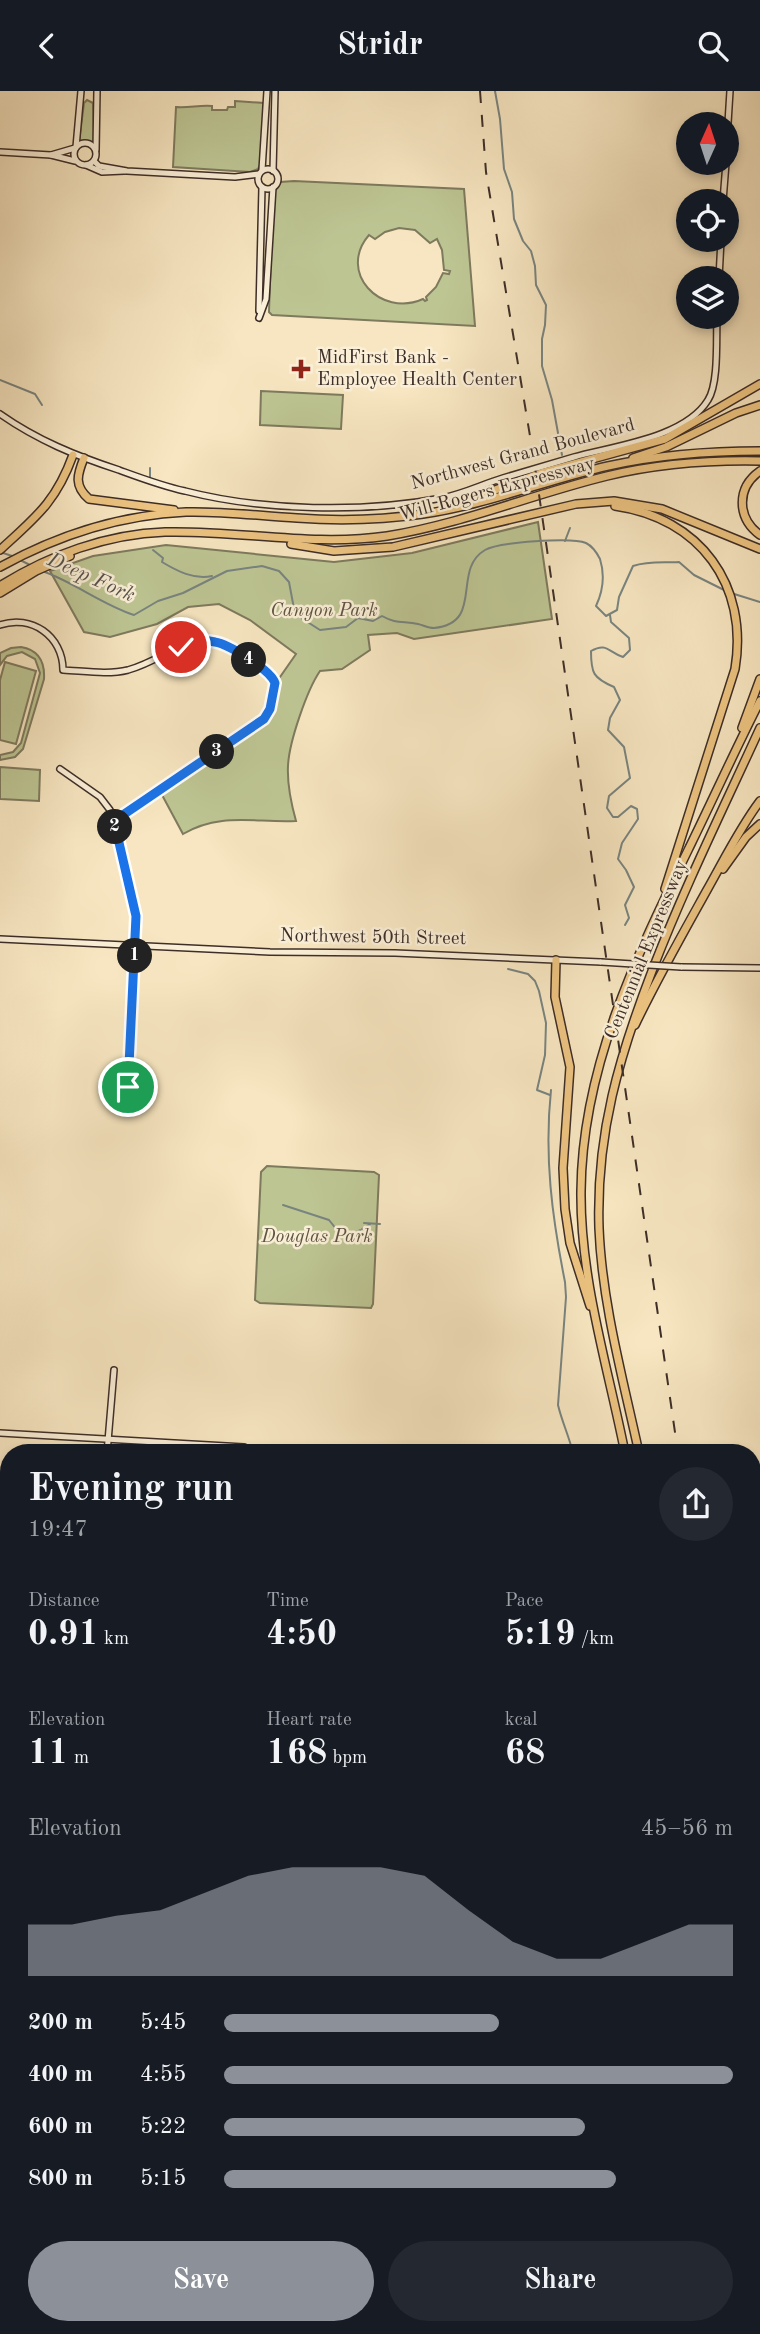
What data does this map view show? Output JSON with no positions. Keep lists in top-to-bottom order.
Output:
{
  "streets": {
    "highway": ["Will Rogers Expressway", "Centennial Expressway"],
    "street": ["Northwest Grand Boulevard", "Northwest 50th Street"]
  },
  "water": ["Deep Fork"],
  "parks": ["Canyon Park", "Douglas Park"],
  "places": {
    "health": ["MidFirst Bank - Employee Health Center"]
  },
  "north": "top",
  "page": {
    "header": "Stridr",
    "pins": [
      "4",
      "3",
      "2",
      "1"
    ],
    "heading": ["Evening run", "19:47"],
    "stats": [
      ["Distance", "0.91 km"],
      ["Time", "4:50"],
      ["Pace", "5:19 /km"],
      ["Elevation", "11 m"],
      ["Heart rate", "168 bpm"],
      ["kcal", "68"]
    ],
    "chart": ["Elevation", "45–56 m"],
    "list": [
      {
        "name": "200 m",
        "note": "5:45"
      },
      {
        "name": "400 m",
        "note": "4:55"
      },
      {
        "name": "600 m",
        "note": "5:22"
      },
      {
        "name": "800 m",
        "note": "5:15"
      }
    ],
    "buttons": ["Save", "Share"]
  }
}
